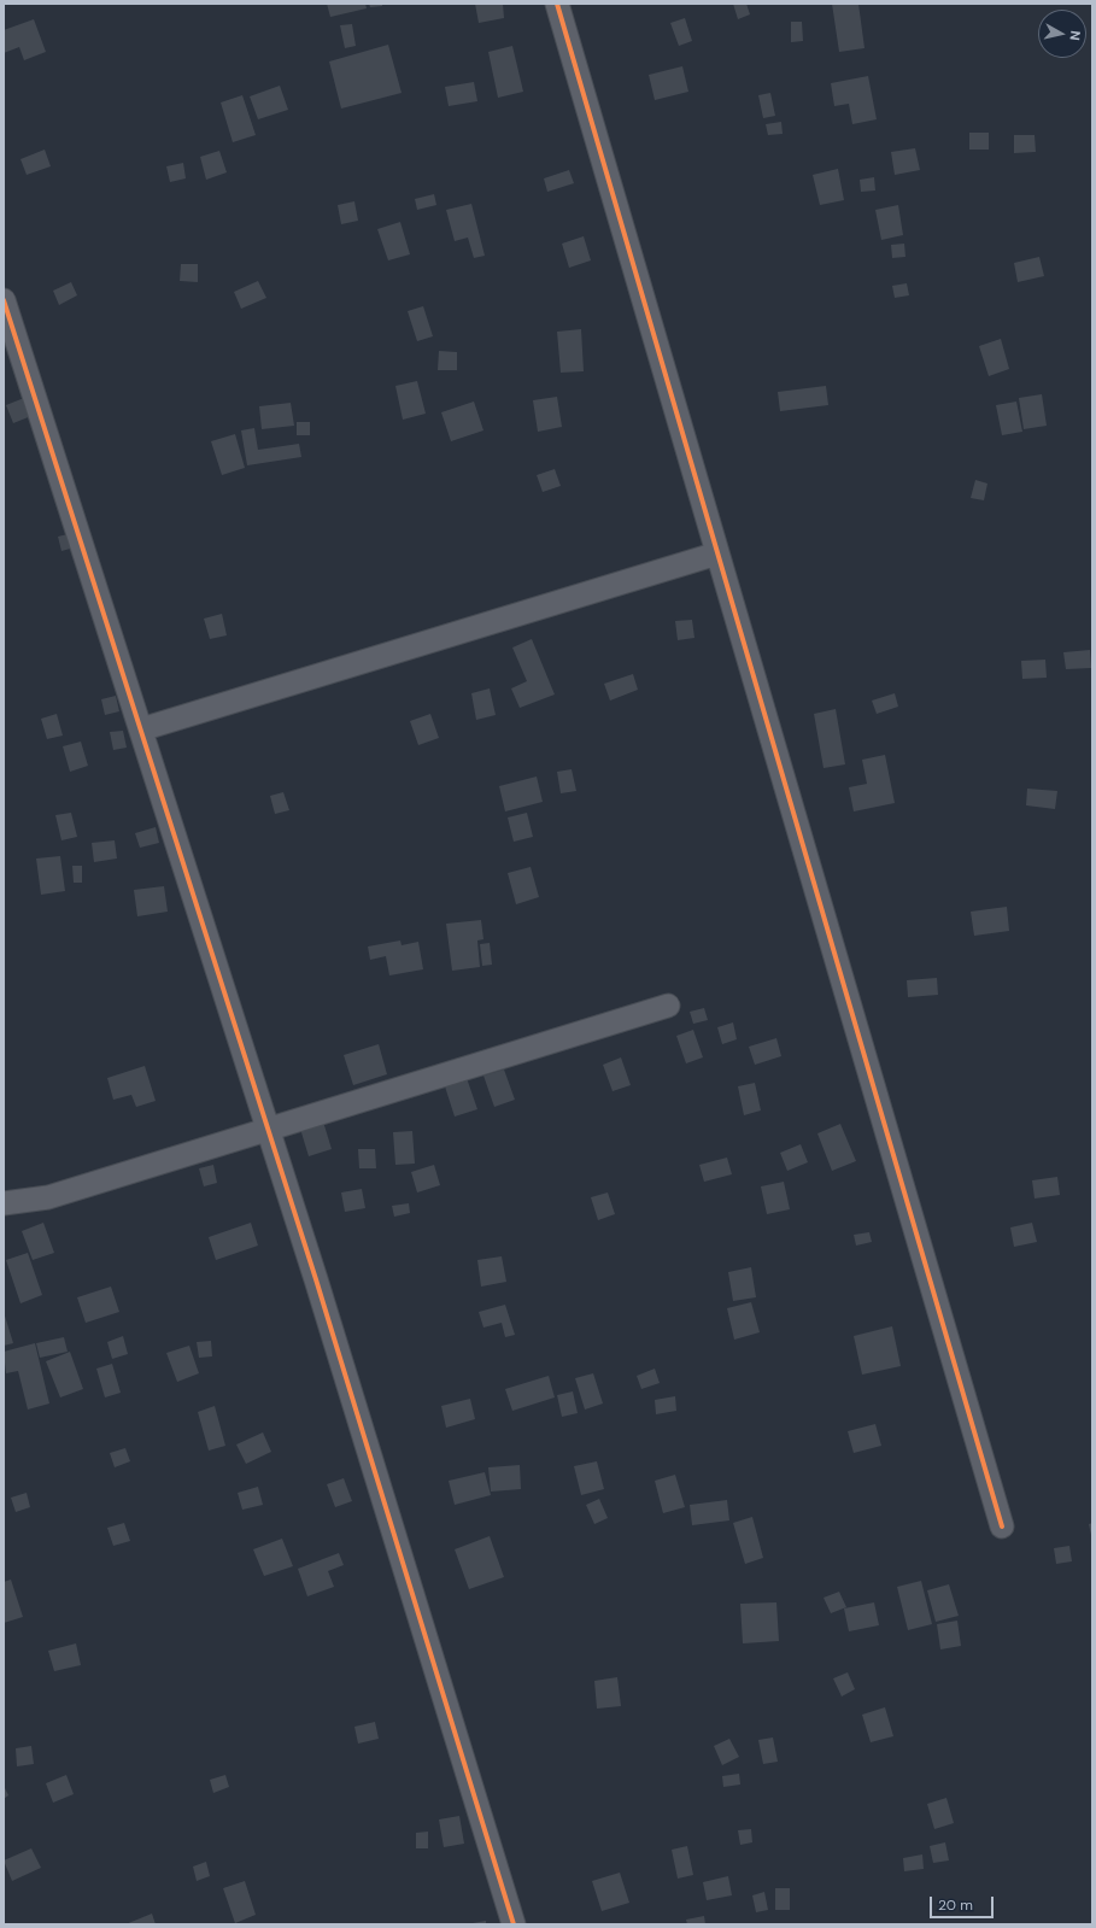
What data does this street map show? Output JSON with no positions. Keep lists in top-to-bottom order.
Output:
{
  "scale_bar": "20 m",
  "north": "right"
}
